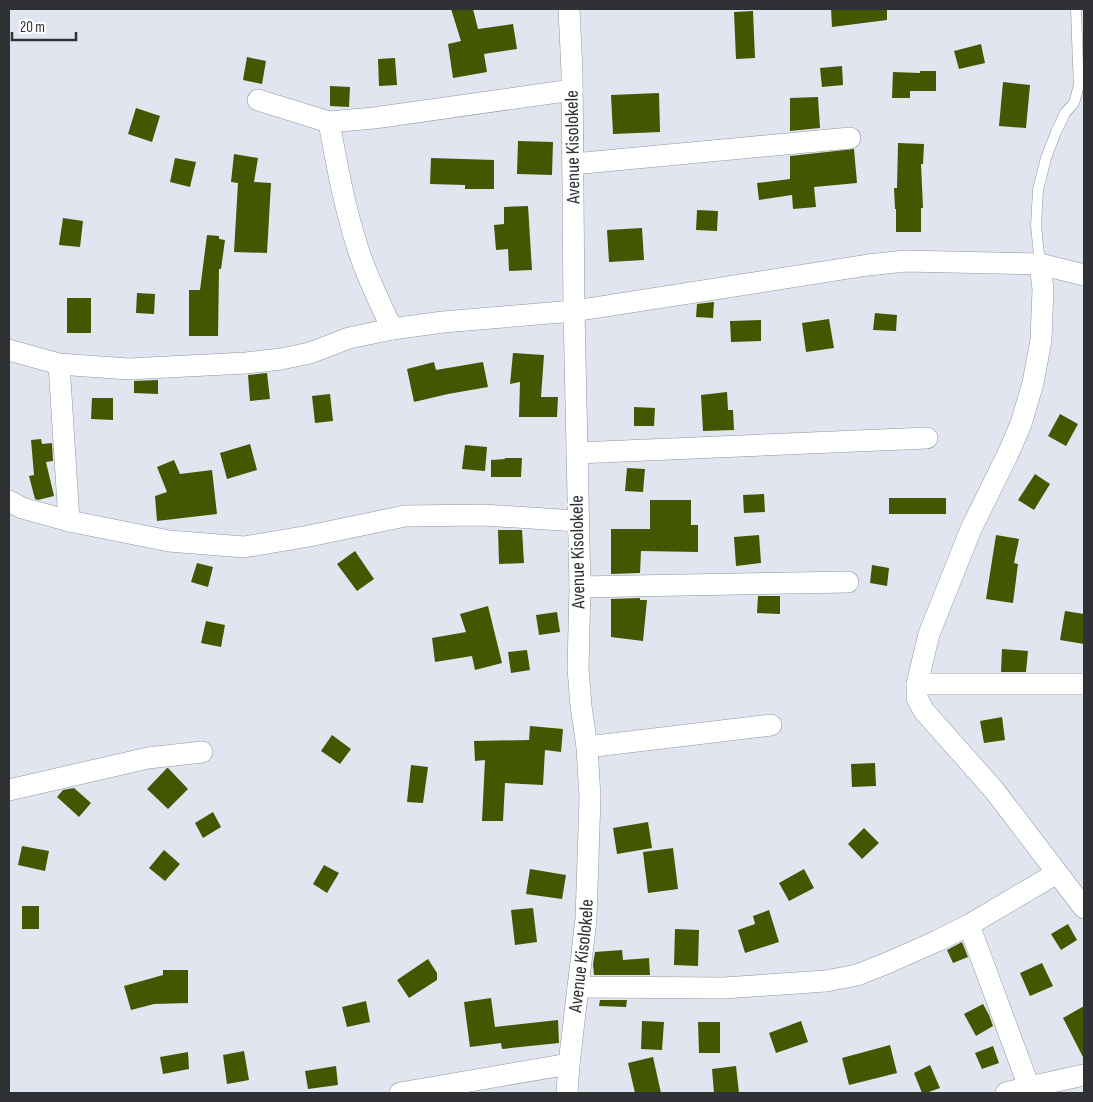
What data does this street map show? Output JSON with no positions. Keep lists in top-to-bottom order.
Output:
{
  "streets": {
    "street": ["Avenue Kisolokele"]
  },
  "scale_bar": "20 m"
}
